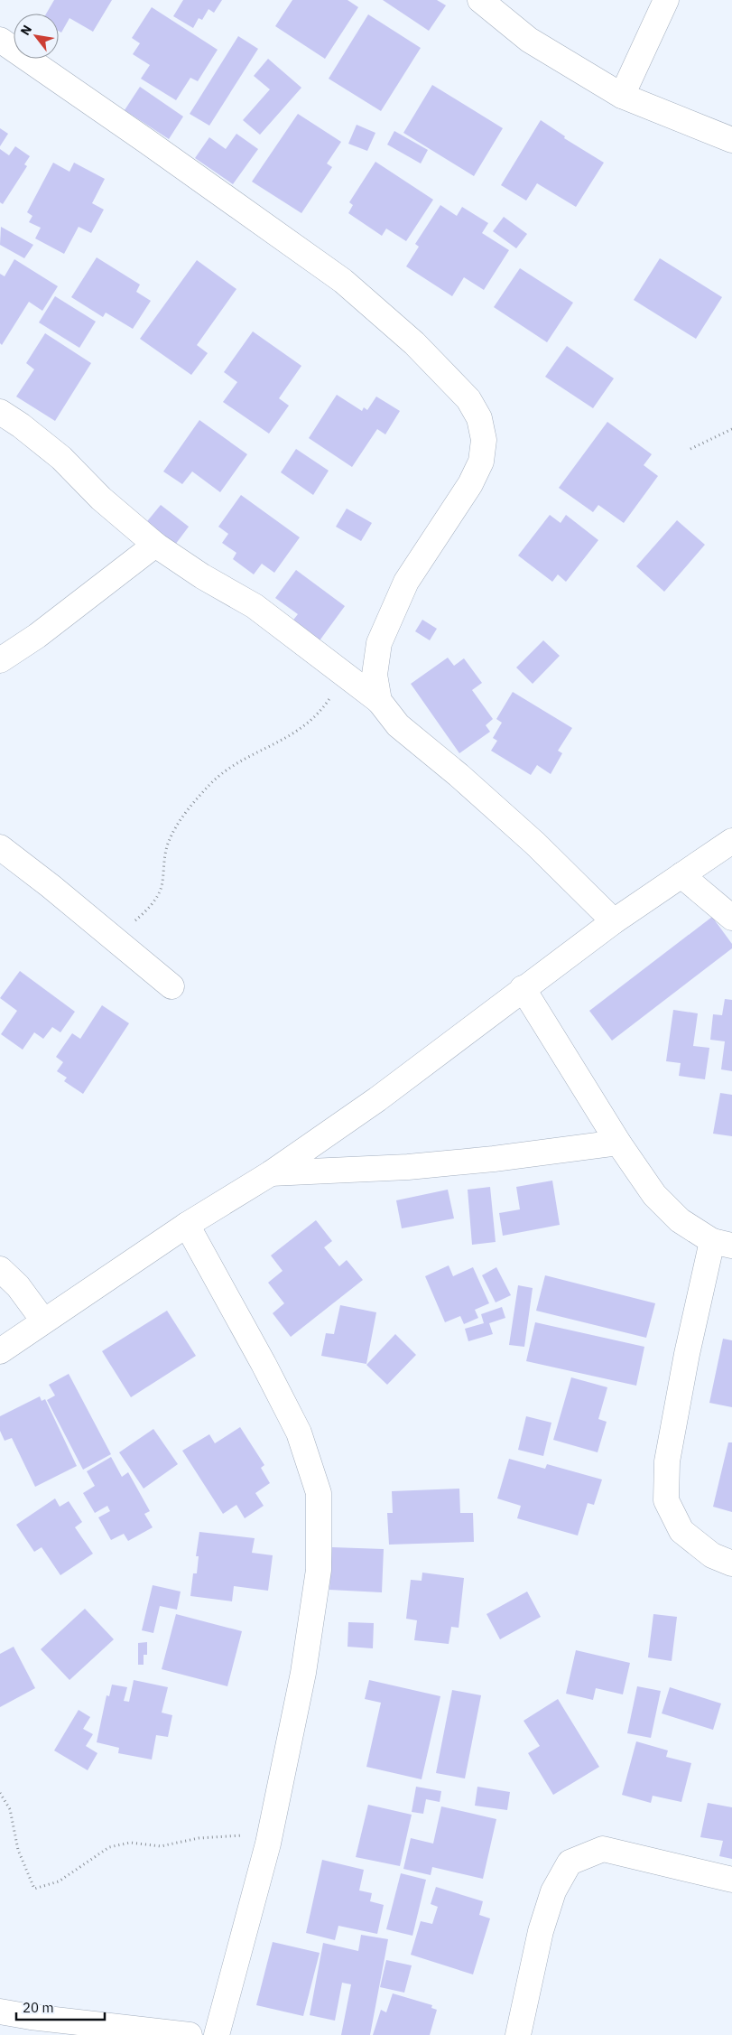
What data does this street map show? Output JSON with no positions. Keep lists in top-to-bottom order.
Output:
{
  "scale_bar": "20 m",
  "north": "top left"
}
